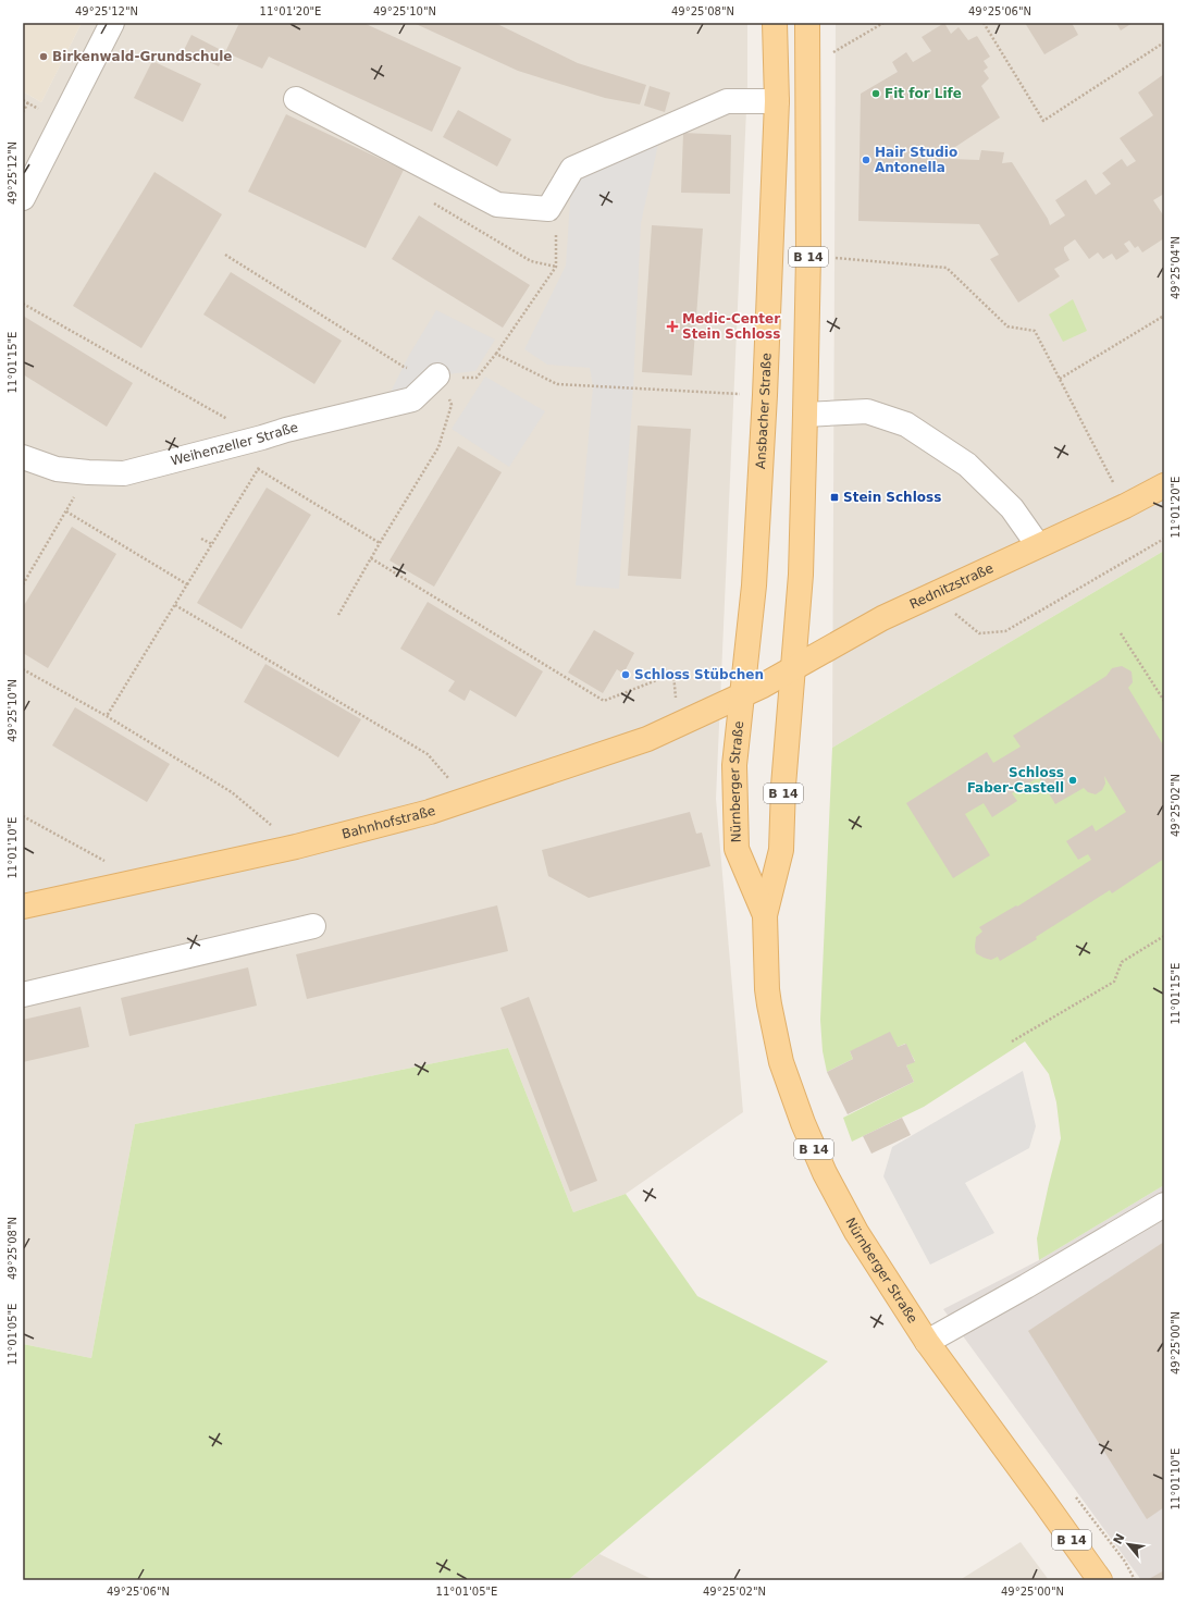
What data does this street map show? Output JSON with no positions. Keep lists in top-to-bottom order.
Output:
{
  "streets": {
    "main road": [
      "B 14",
      "Ansbacher Straße",
      "Rednitzstraße",
      "Nürnberger Straße",
      "Bahnhofstraße"
    ],
    "street": ["Weihenzeller Straße"]
  },
  "crossings": [
    ["B 14", "Rednitzstraße"],
    ["B 14", "Nürnberger Straße"],
    ["Ansbacher Straße", "Rednitzstraße"],
    ["Ansbacher Straße", "Nürnberger Straße"],
    ["Ansbacher Straße", "Bahnhofstraße"],
    ["Rednitzstraße", "Nürnberger Straße"],
    ["Rednitzstraße", "Bahnhofstraße"],
    ["Nürnberger Straße", "Bahnhofstraße"]
  ],
  "places": {
    "other": [
      "Birkenwald-Grundschule",
      "Fit for Life",
      "Hair Studio Antonella",
      "Schloss Stübchen",
      "Schloss Faber-Castell"
    ],
    "health": ["Medic-Center Stein Schloss"],
    "transit": ["Stein Schloss"]
  },
  "north": "top left",
  "coordinates": [
    "49°25'12\"N",
    "11°01'20\"E",
    "49°25'10\"N",
    "49°25'08\"N",
    "49°25'06\"N",
    "49°25'04\"N",
    "11°01'15\"E",
    "49°25'02\"N",
    "11°01'10\"E",
    "11°01'05\"E",
    "49°25'00\"N"
  ]
}
